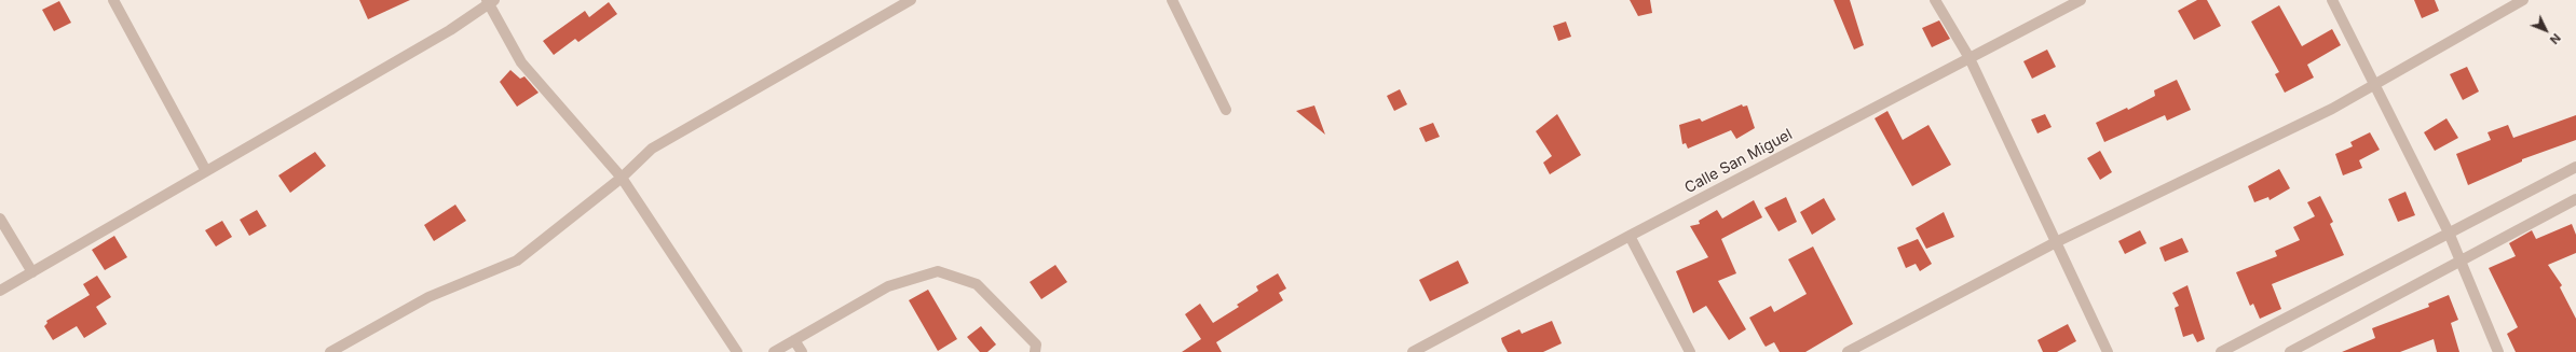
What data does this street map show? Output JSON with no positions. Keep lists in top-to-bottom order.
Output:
{
  "streets": {
    "street": ["Calle San Miguel"]
  },
  "north": "bottom right"
}
